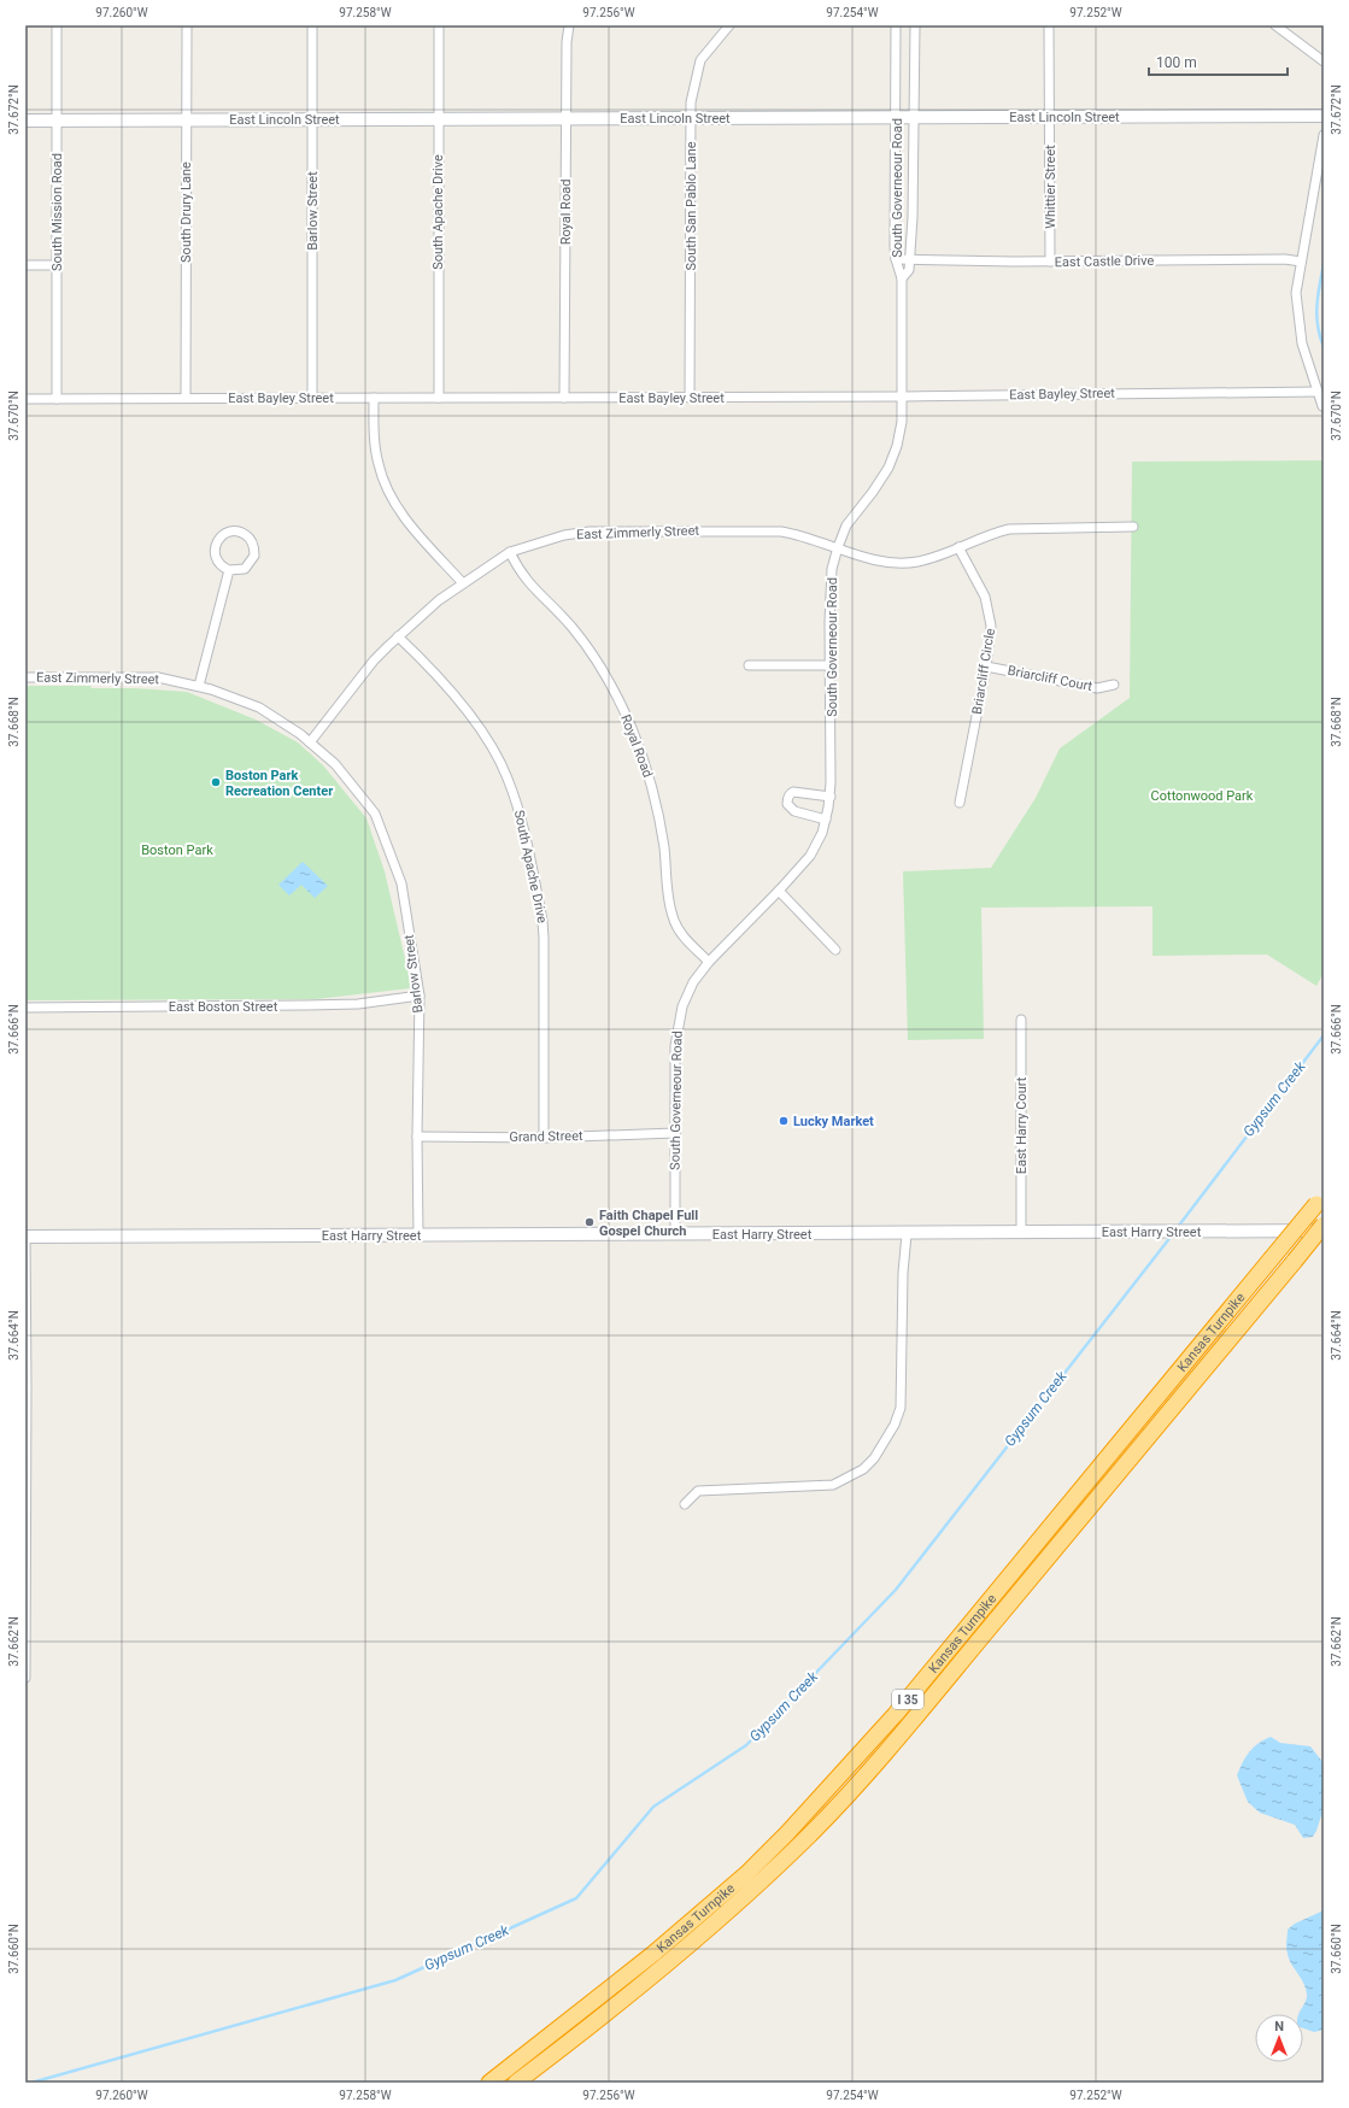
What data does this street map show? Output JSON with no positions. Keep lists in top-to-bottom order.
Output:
{
  "streets": {
    "highway": ["Kansas Turnpike", "I 35"],
    "street": [
      "East Lincoln Street",
      "Whittier Street",
      "South Governeour Road",
      "South San Pablo Lane",
      "Barlow Street",
      "South Mission Road",
      "South Drury Lane",
      "South Apache Drive",
      "Royal Road",
      "East Castle Drive",
      "East Bayley Street",
      "East Zimmerly Street",
      "Briarcliff Circle",
      "Briarcliff Court",
      "East Boston Street",
      "East Harry Court",
      "Grand Street",
      "East Harry Street"
    ]
  },
  "crossings": [
    ["East Lincoln Street", "Whittier Street"],
    ["East Lincoln Street", "South Governeour Road"],
    ["East Lincoln Street", "South San Pablo Lane"],
    ["East Lincoln Street", "Barlow Street"],
    ["East Lincoln Street", "South Mission Road"],
    ["East Lincoln Street", "South Drury Lane"],
    ["East Lincoln Street", "South Apache Drive"],
    ["East Lincoln Street", "Royal Road"],
    ["Whittier Street", "East Castle Drive"],
    ["South Governeour Road", "Royal Road"],
    ["South Governeour Road", "East Castle Drive"],
    ["South Governeour Road", "East Bayley Street"],
    ["South Governeour Road", "East Zimmerly Street"],
    ["South Governeour Road", "Grand Street"],
    ["South Governeour Road", "East Harry Street"],
    ["South San Pablo Lane", "East Bayley Street"],
    ["Barlow Street", "East Bayley Street"],
    ["Barlow Street", "East Zimmerly Street"],
    ["Barlow Street", "East Boston Street"],
    ["Barlow Street", "Grand Street"],
    ["Barlow Street", "East Harry Street"],
    ["South Mission Road", "East Bayley Street"],
    ["South Drury Lane", "East Bayley Street"],
    ["South Apache Drive", "East Bayley Street"],
    ["South Apache Drive", "East Zimmerly Street"],
    ["South Apache Drive", "Grand Street"],
    ["Royal Road", "East Bayley Street"],
    ["Royal Road", "East Zimmerly Street"],
    ["East Zimmerly Street", "Briarcliff Circle"],
    ["Briarcliff Circle", "Briarcliff Court"],
    ["East Harry Court", "East Harry Street"]
  ],
  "water": ["Gypsum Creek"],
  "parks": ["Cottonwood Park", "Boston Park"],
  "places": ["Boston Park Recreation Center", "Lucky Market", "Faith Chapel Full Gospel Church"],
  "scale_bar": "100 m",
  "north": "top",
  "coordinates": [
    "97.260°W",
    "97.258°W",
    "97.256°W",
    "97.254°W",
    "97.252°W",
    "37.672°N",
    "37.670°N",
    "37.668°N",
    "37.666°N",
    "37.664°N",
    "37.662°N",
    "37.660°N"
  ]
}
